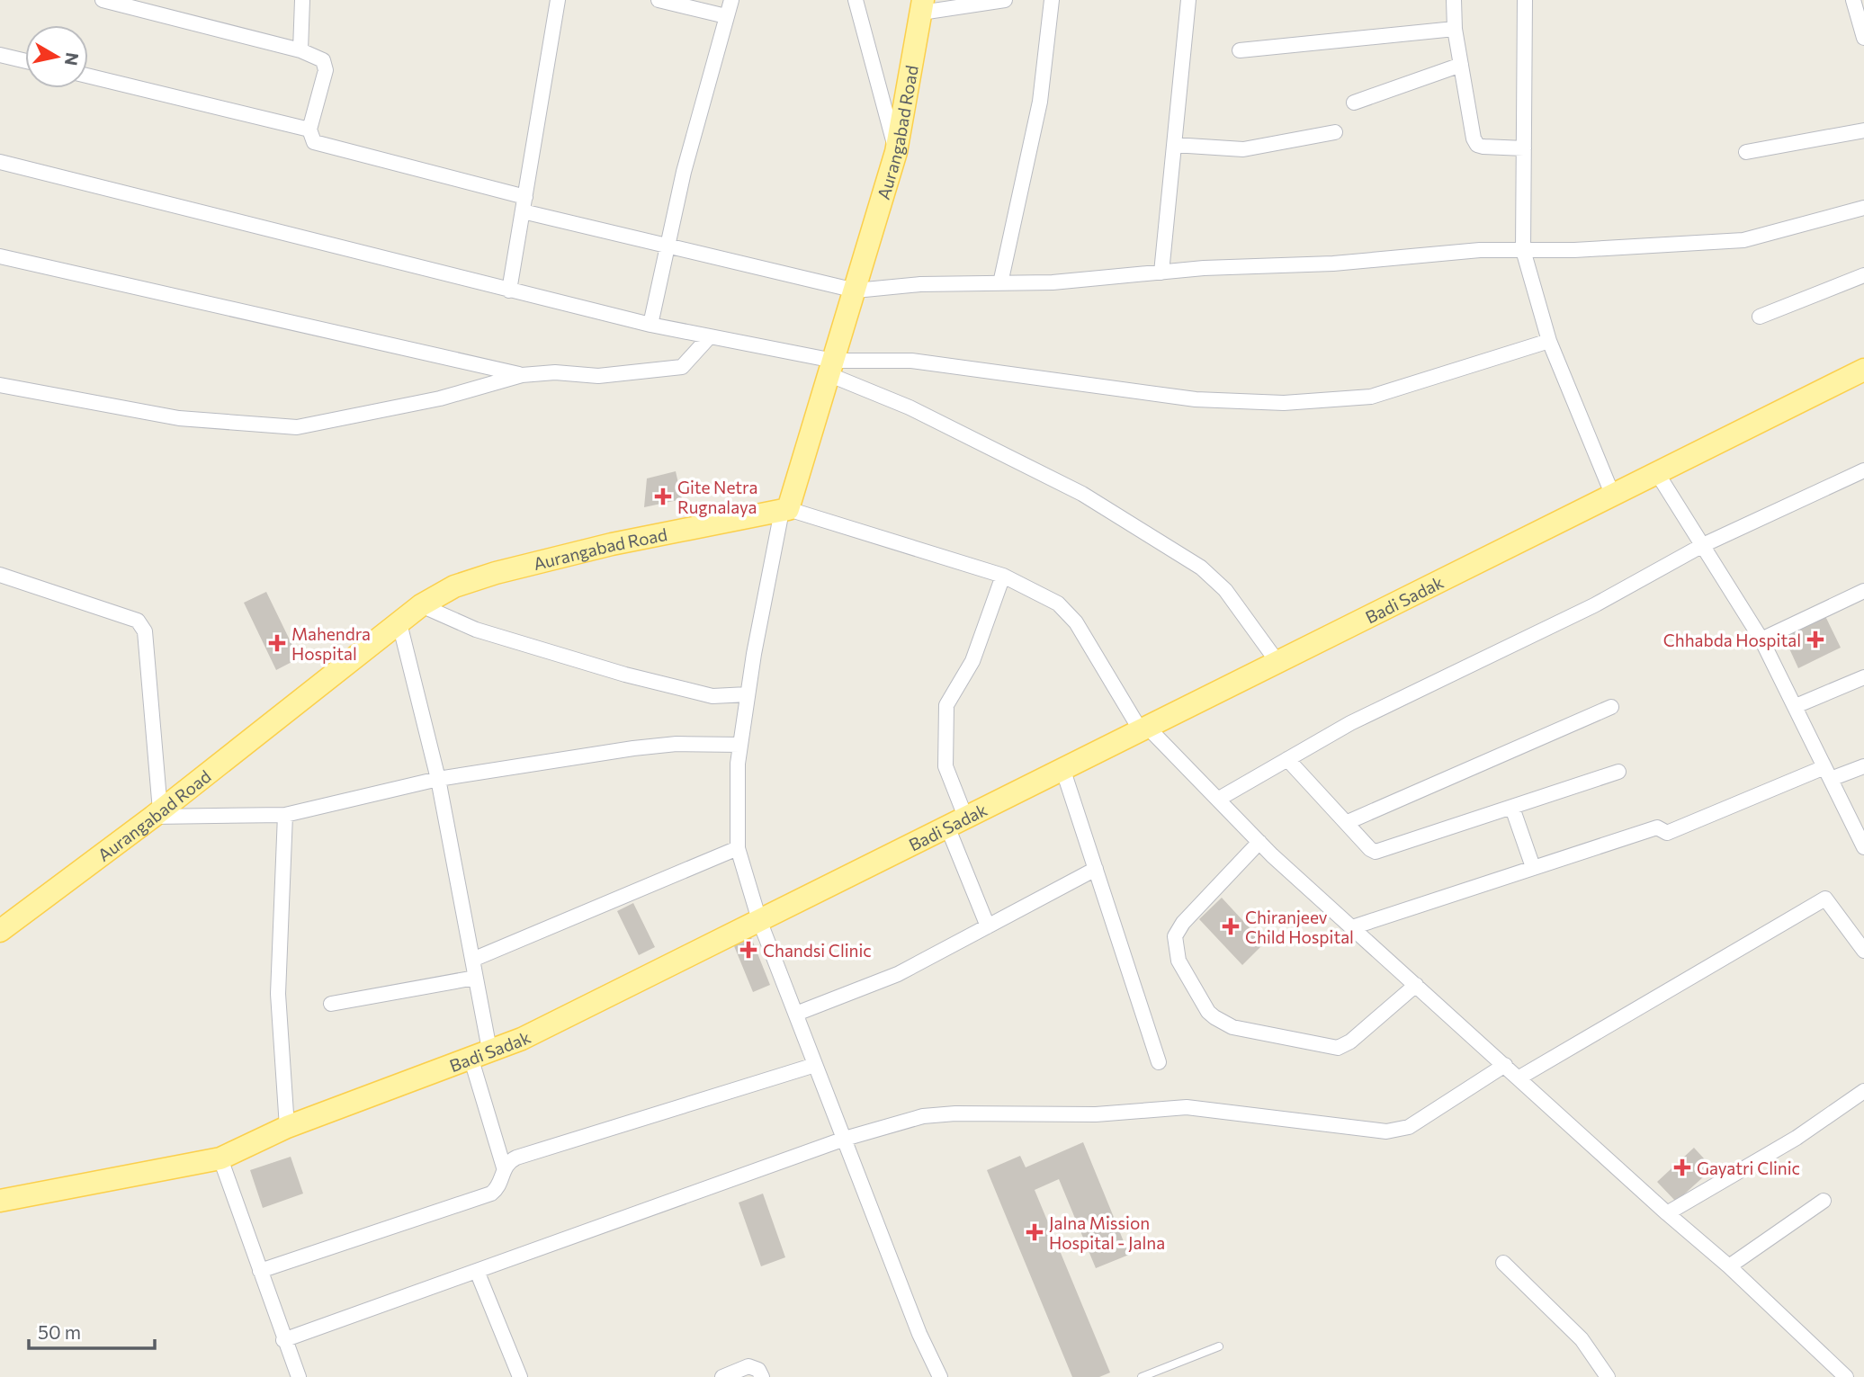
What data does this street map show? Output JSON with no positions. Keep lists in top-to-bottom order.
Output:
{
  "streets": {
    "main road": ["Aurangabad Road", "Badi Sadak"]
  },
  "places": {
    "health": [
      "Gite Netra Rugnalaya",
      "Chhabda Hospital",
      "Mahendra Hospital",
      "Chiranjeev Child Hospital",
      "Chandsi Clinic",
      "Gayatri Clinic",
      "Jalna Mission Hospital - Jalna"
    ]
  },
  "scale_bar": "50 m",
  "north": "right"
}
